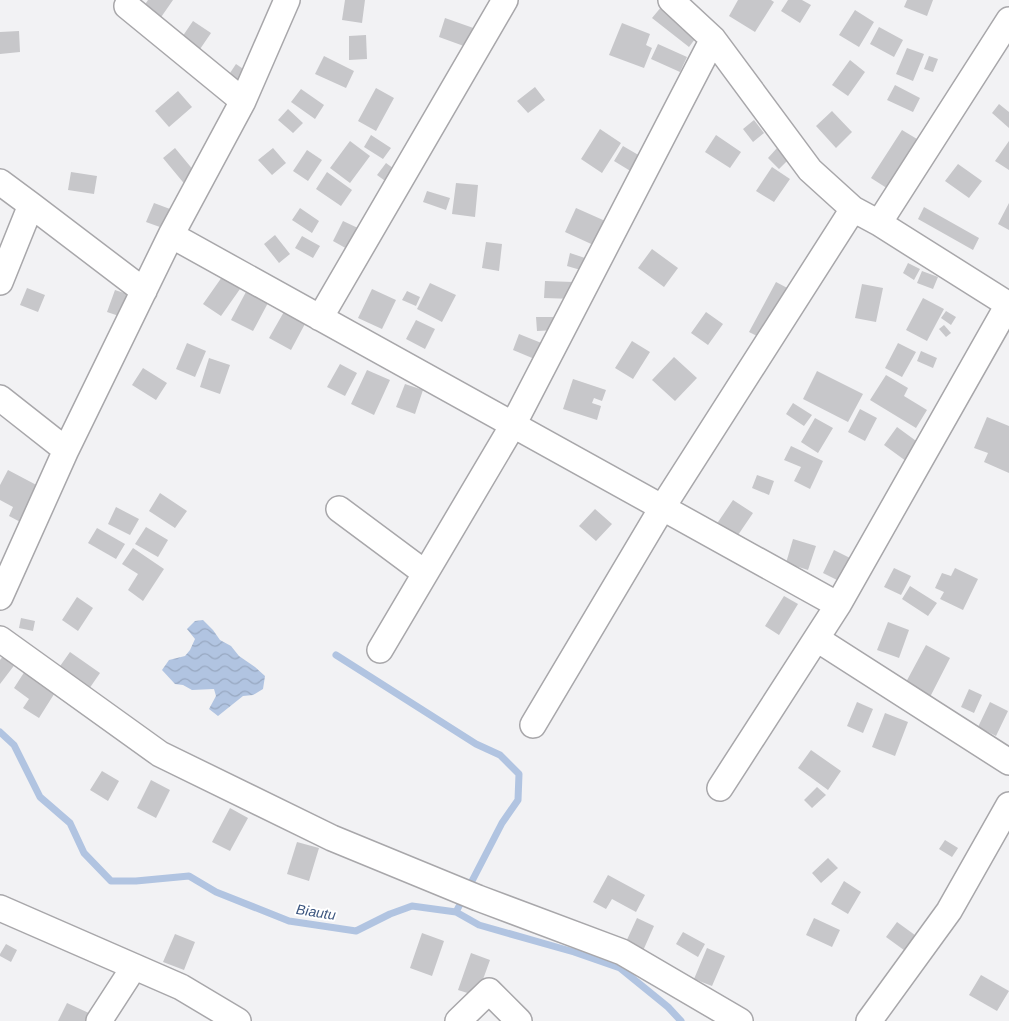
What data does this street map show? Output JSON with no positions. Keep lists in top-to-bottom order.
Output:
{
  "water": ["Biautu"]
}
